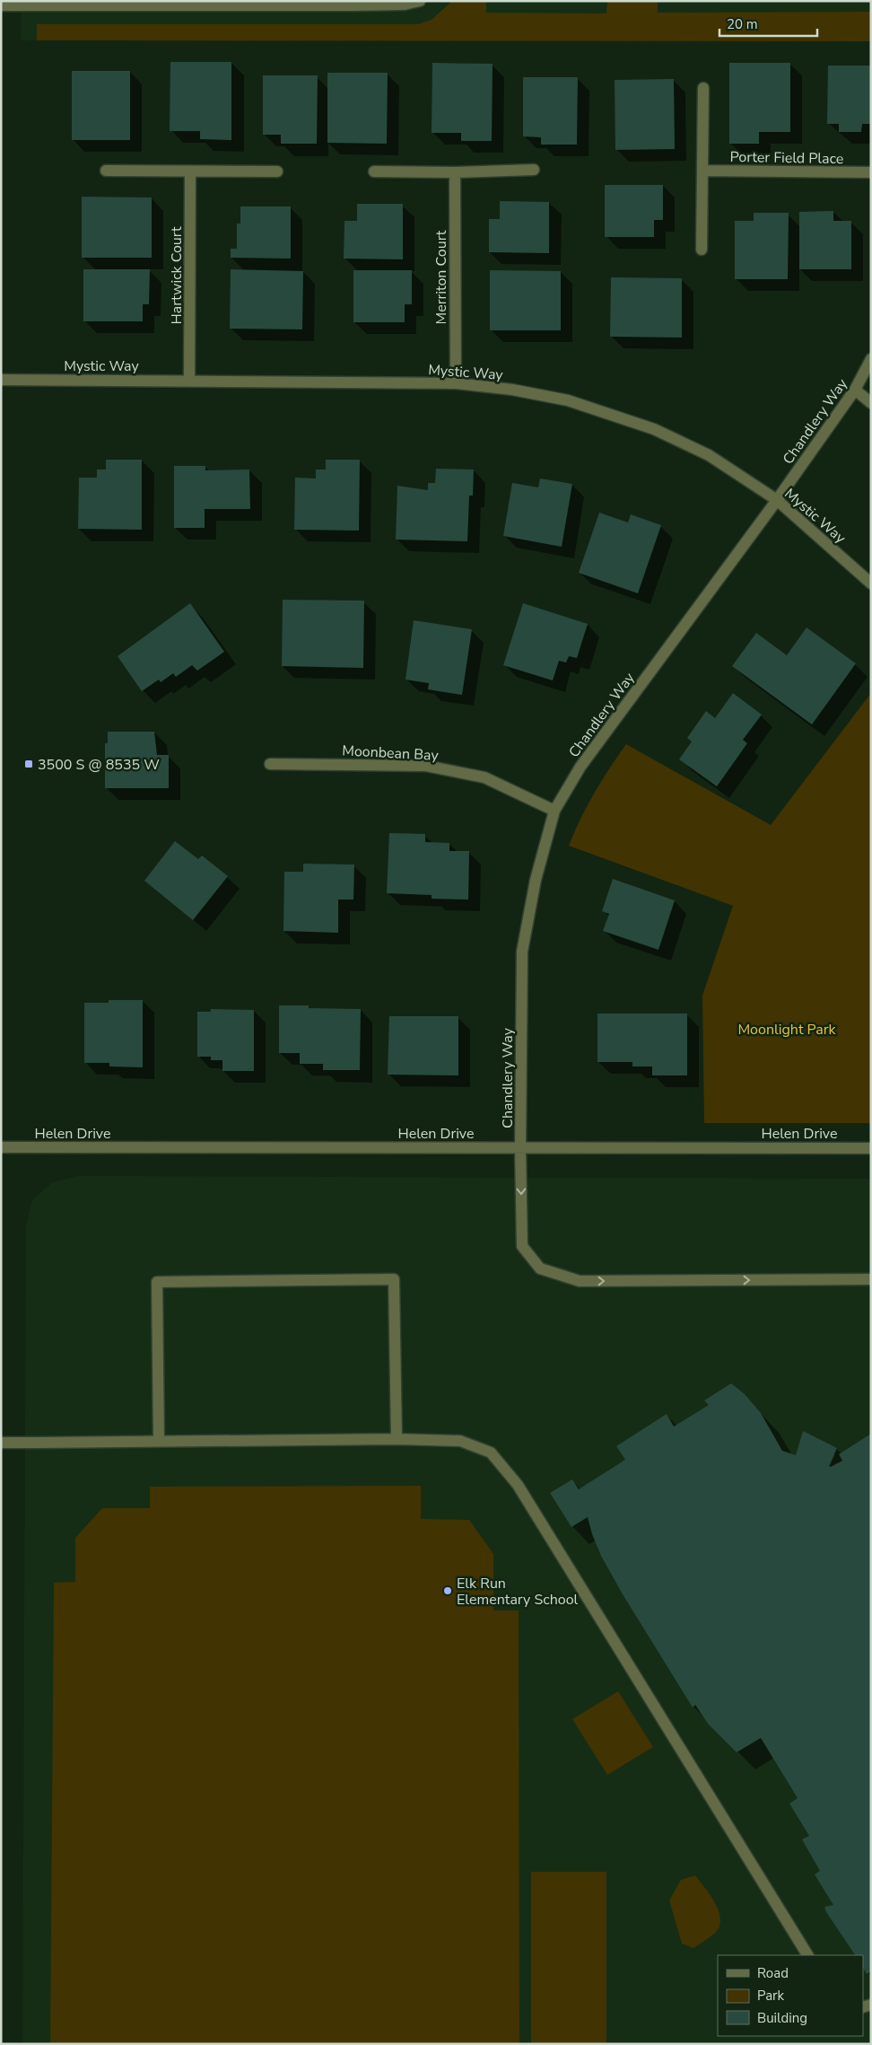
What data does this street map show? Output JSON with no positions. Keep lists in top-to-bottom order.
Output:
{
  "streets": {
    "street": [
      "Porter Field Place",
      "Hartwick Court",
      "Merriton Court",
      "Mystic Way",
      "Chandlery Way",
      "Moonbean Bay",
      "Helen Drive"
    ]
  },
  "crossings": [
    ["Hartwick Court", "Mystic Way"],
    ["Merriton Court", "Mystic Way"],
    ["Mystic Way", "Chandlery Way"],
    ["Chandlery Way", "Moonbean Bay"],
    ["Chandlery Way", "Helen Drive"]
  ],
  "parks": ["Moonlight Park"],
  "places": {
    "transit": ["3500 S @ 8535 W"],
    "other": ["Elk Run Elementary School"]
  },
  "legend": ["Road", "Park", "Building"],
  "scale_bar": "20 m"
}
